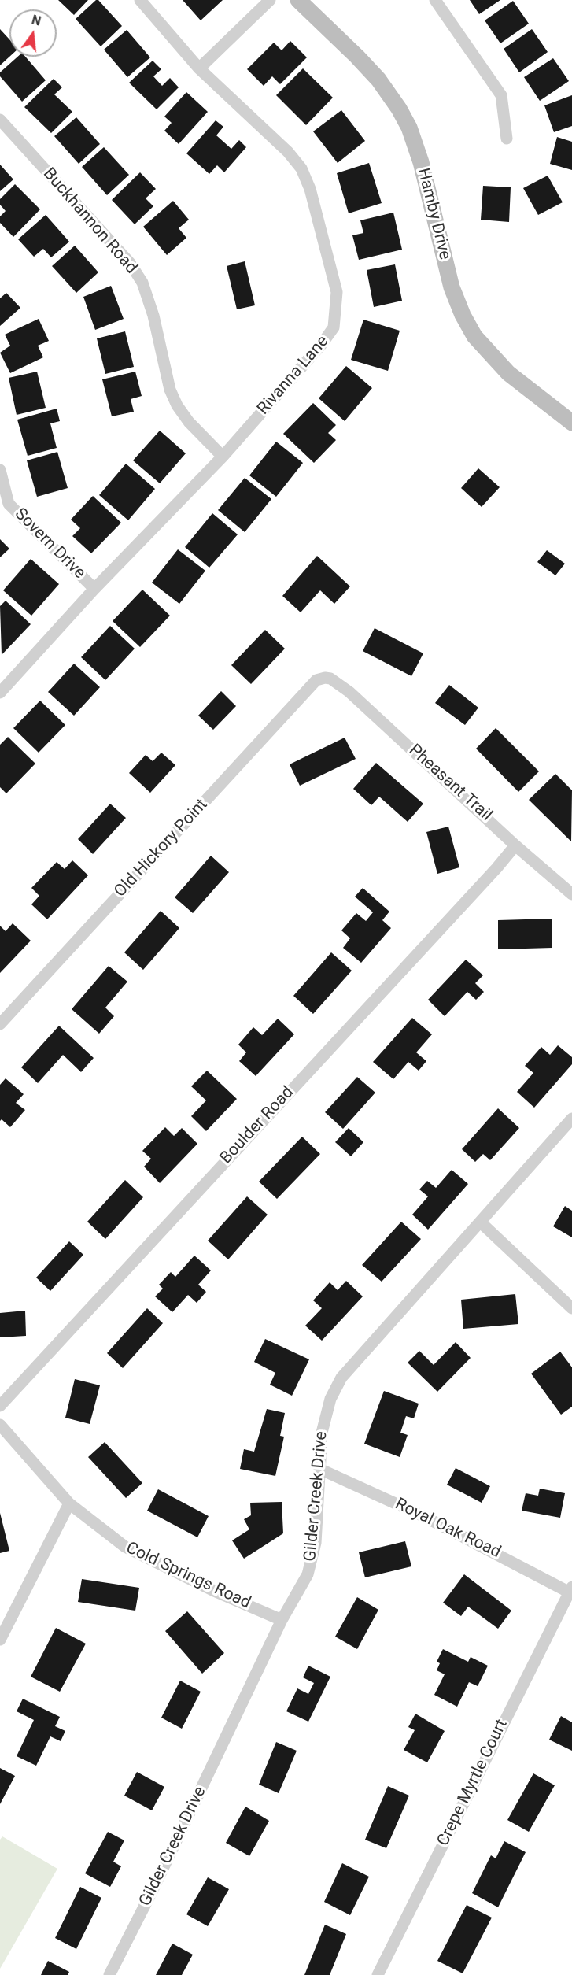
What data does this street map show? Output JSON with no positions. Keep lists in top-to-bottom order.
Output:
{
  "streets": {
    "street": [
      "Hamby Drive",
      "Buckhannon Road",
      "Rivanna Lane",
      "Sovern Drive",
      "Pheasant Trail",
      "Old Hickory Point",
      "Boulder Road",
      "Gilder Creek Drive",
      "Royal Oak Road",
      "Cold Springs Road",
      "Crepe Myrtle Court"
    ]
  },
  "crossings": [
    ["Buckhannon Road", "Rivanna Lane"],
    ["Rivanna Lane", "Sovern Drive"],
    ["Pheasant Trail", "Old Hickory Point"],
    ["Pheasant Trail", "Boulder Road"],
    ["Gilder Creek Drive", "Royal Oak Road"],
    ["Gilder Creek Drive", "Cold Springs Road"],
    ["Royal Oak Road", "Crepe Myrtle Court"]
  ],
  "north": "top"
}
